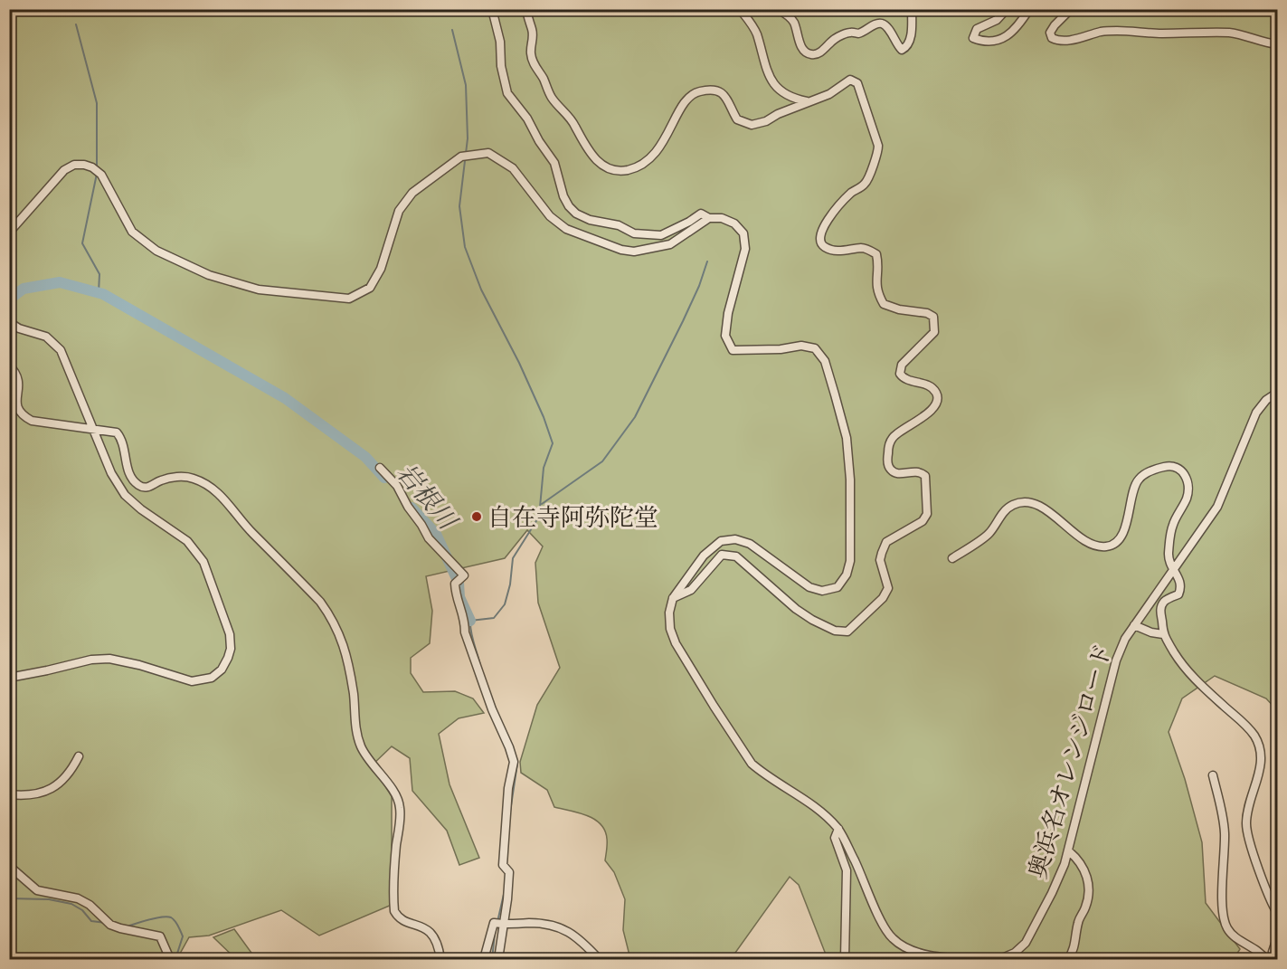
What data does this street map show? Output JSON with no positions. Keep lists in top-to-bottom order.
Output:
{
  "streets": {
    "street": ["奥浜名オレンジロード"]
  },
  "water": ["岩根川"],
  "places": ["自在寺阿弥陀堂"]
}
